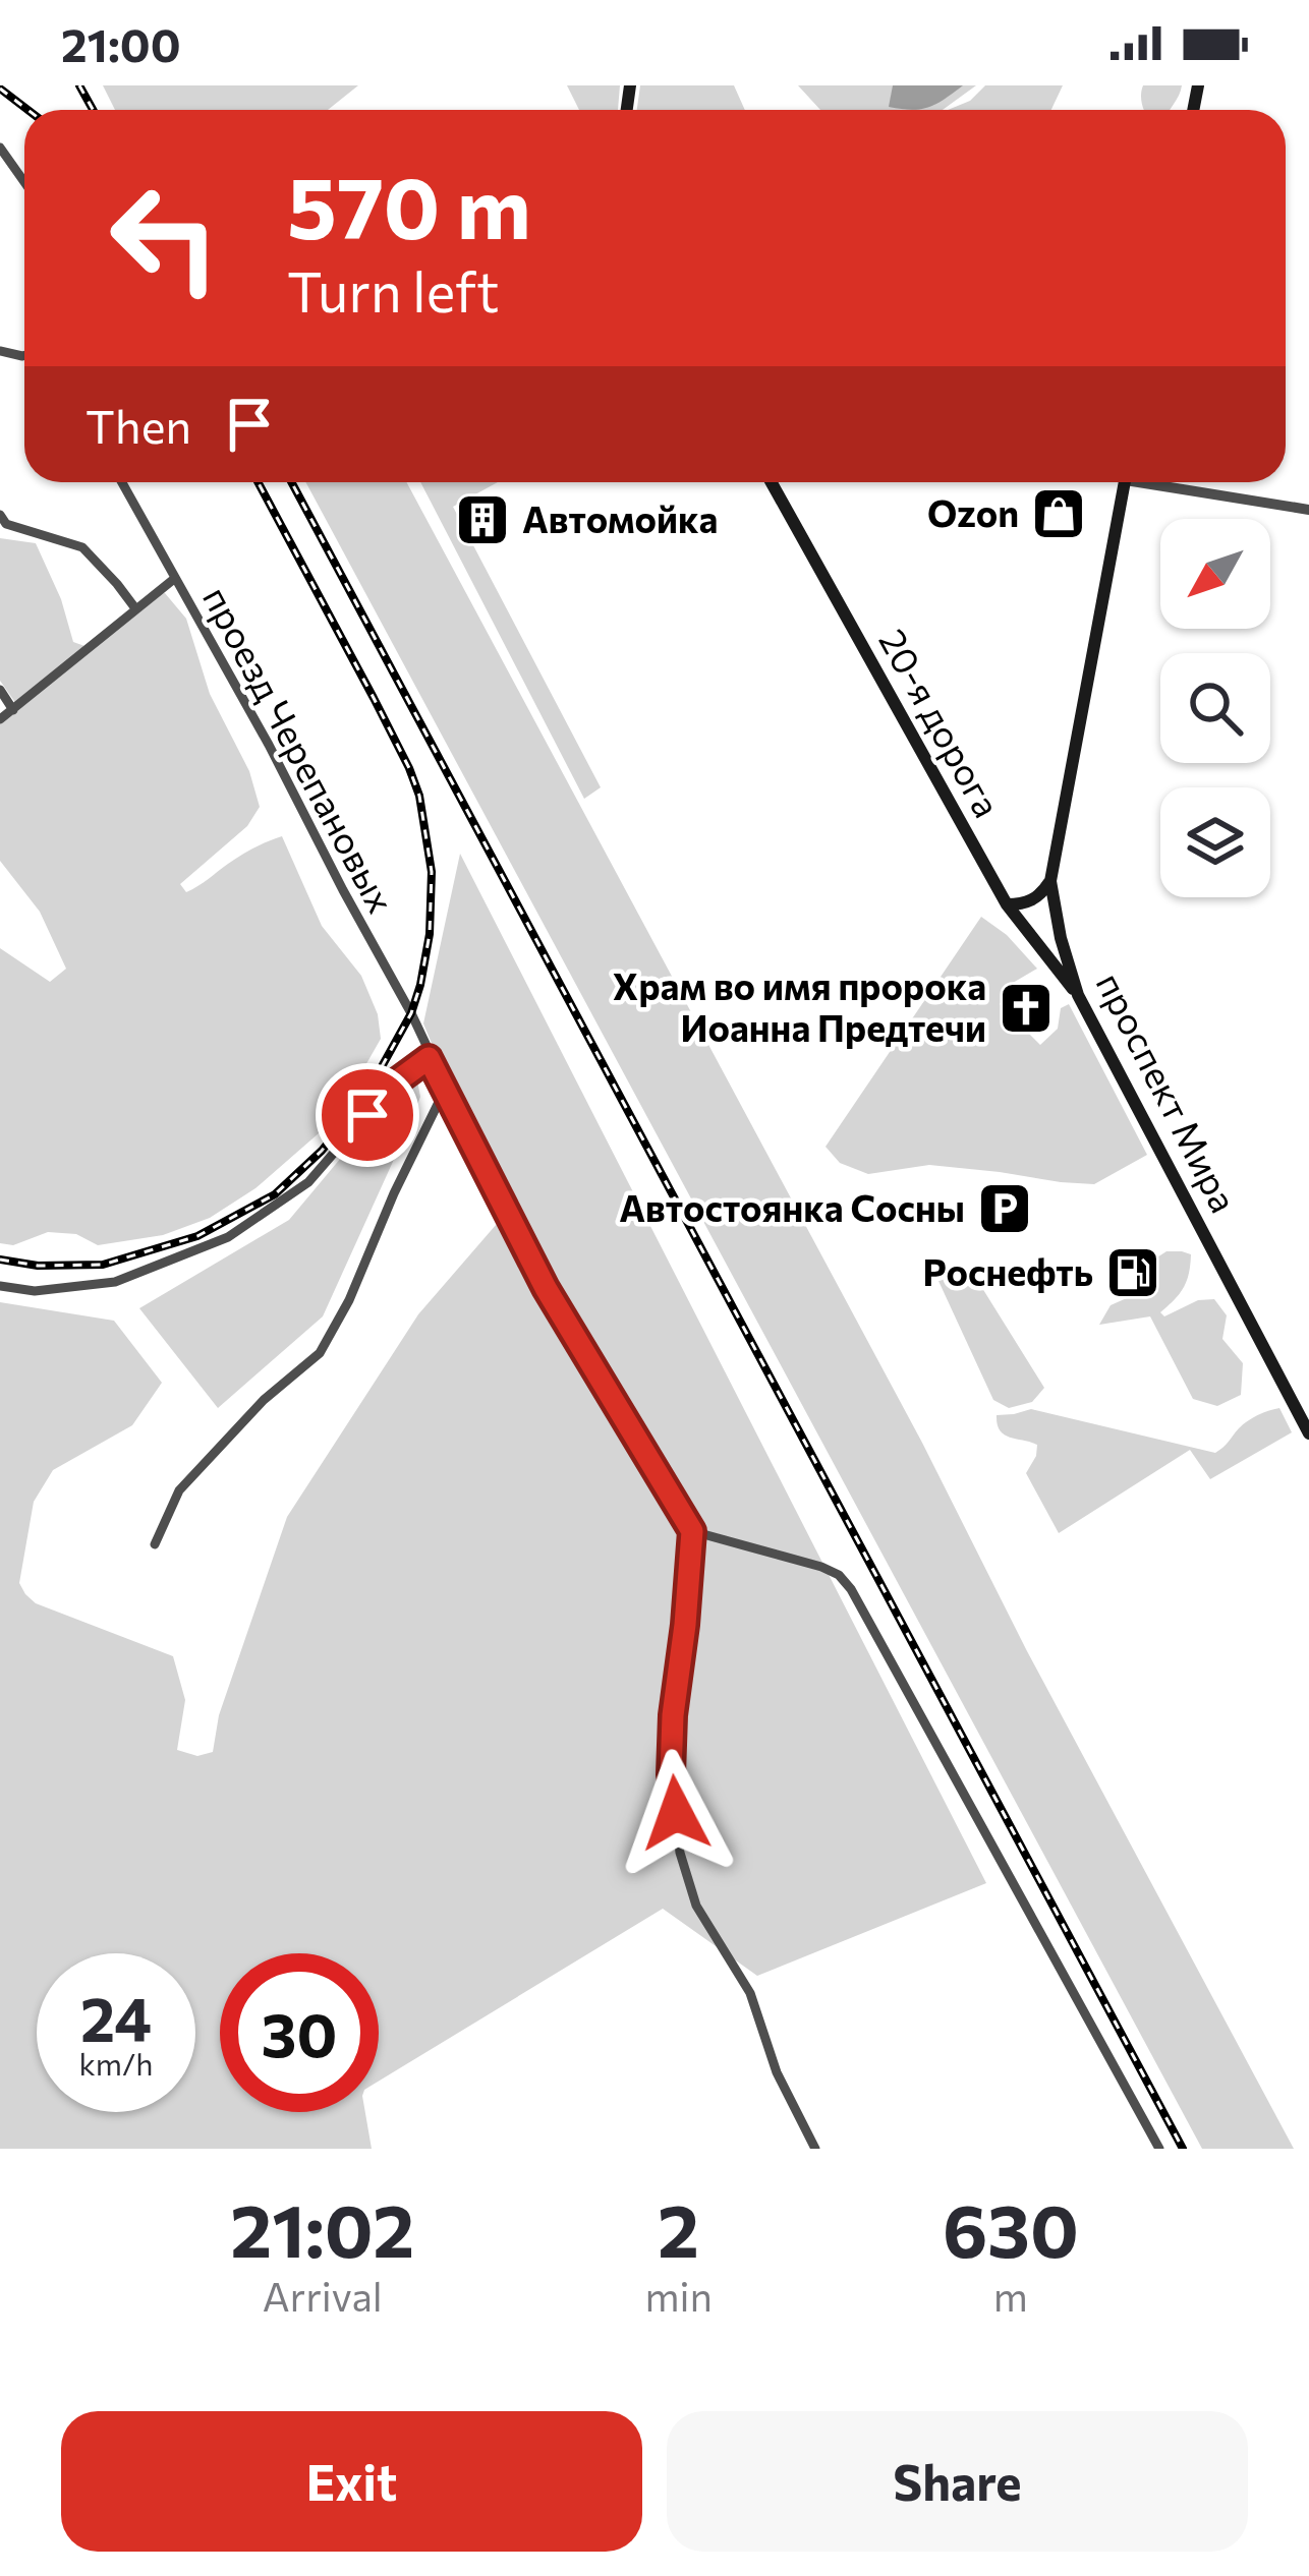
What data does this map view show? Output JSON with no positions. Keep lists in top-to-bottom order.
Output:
{
  "streets": {
    "main road": ["20-я дорога", "проспект Мира"],
    "street": ["проезд Черепановых"]
  },
  "crossings": [
    ["20-я дорога", "проспект Мира"]
  ],
  "places": {
    "shop": ["Ozon"],
    "building": ["Автомойка"],
    "church": ["Храм во имя пророка Иоанна Предтечи"],
    "parking": ["Автостоянка Сосны"],
    "fuel station": ["Роснефть"]
  },
  "north": "bottom left",
  "page": {
    "status": "21:00",
    "turn": ["570 m", "Turn left"],
    "then": "Then",
    "speed": "24 km/h",
    "limit": "30",
    "eta": [
      "21:02",
      "Arrival",
      "2",
      "min",
      "630",
      "m"
    ],
    "buttons": ["Exit", "Share"]
  }
}
